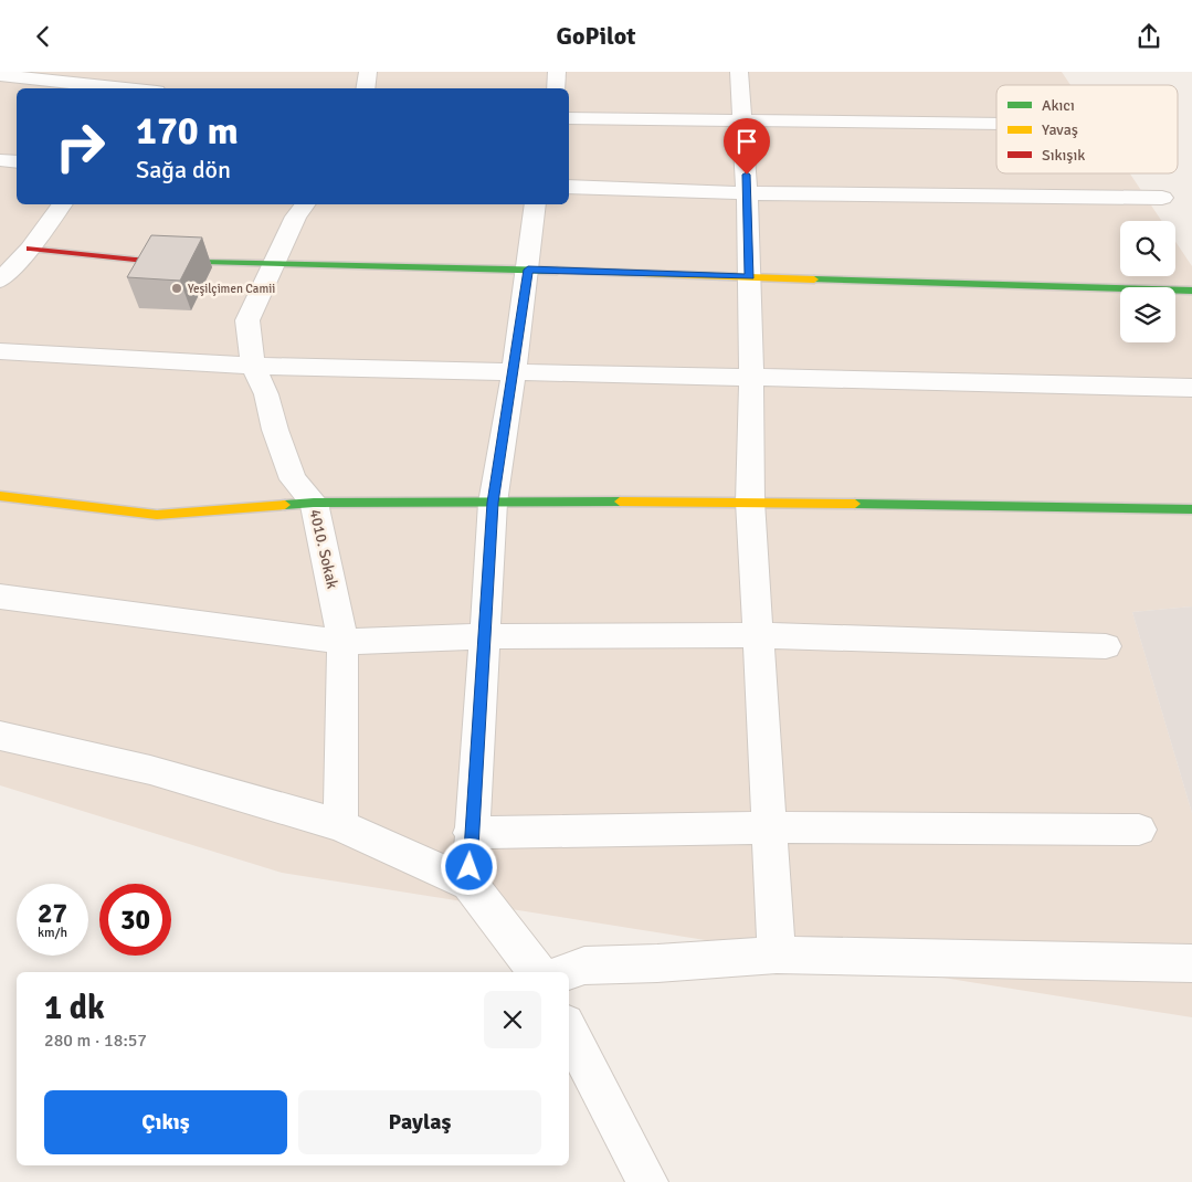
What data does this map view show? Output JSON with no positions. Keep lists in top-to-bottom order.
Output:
{
  "streets": {
    "street": ["4010. Sokak"]
  },
  "places": ["Yeşilçimen Camii"],
  "legend": ["Akıcı", "Yavaş", "Sıkışık"],
  "page": {
    "header": "GoPilot",
    "turn": ["170 m", "Sağa dön"],
    "speed": "27 km/h",
    "limit": "30",
    "heading": ["1 dk", "280 m · 18:57"],
    "buttons": ["Çıkış", "Paylaş"]
  }
}
